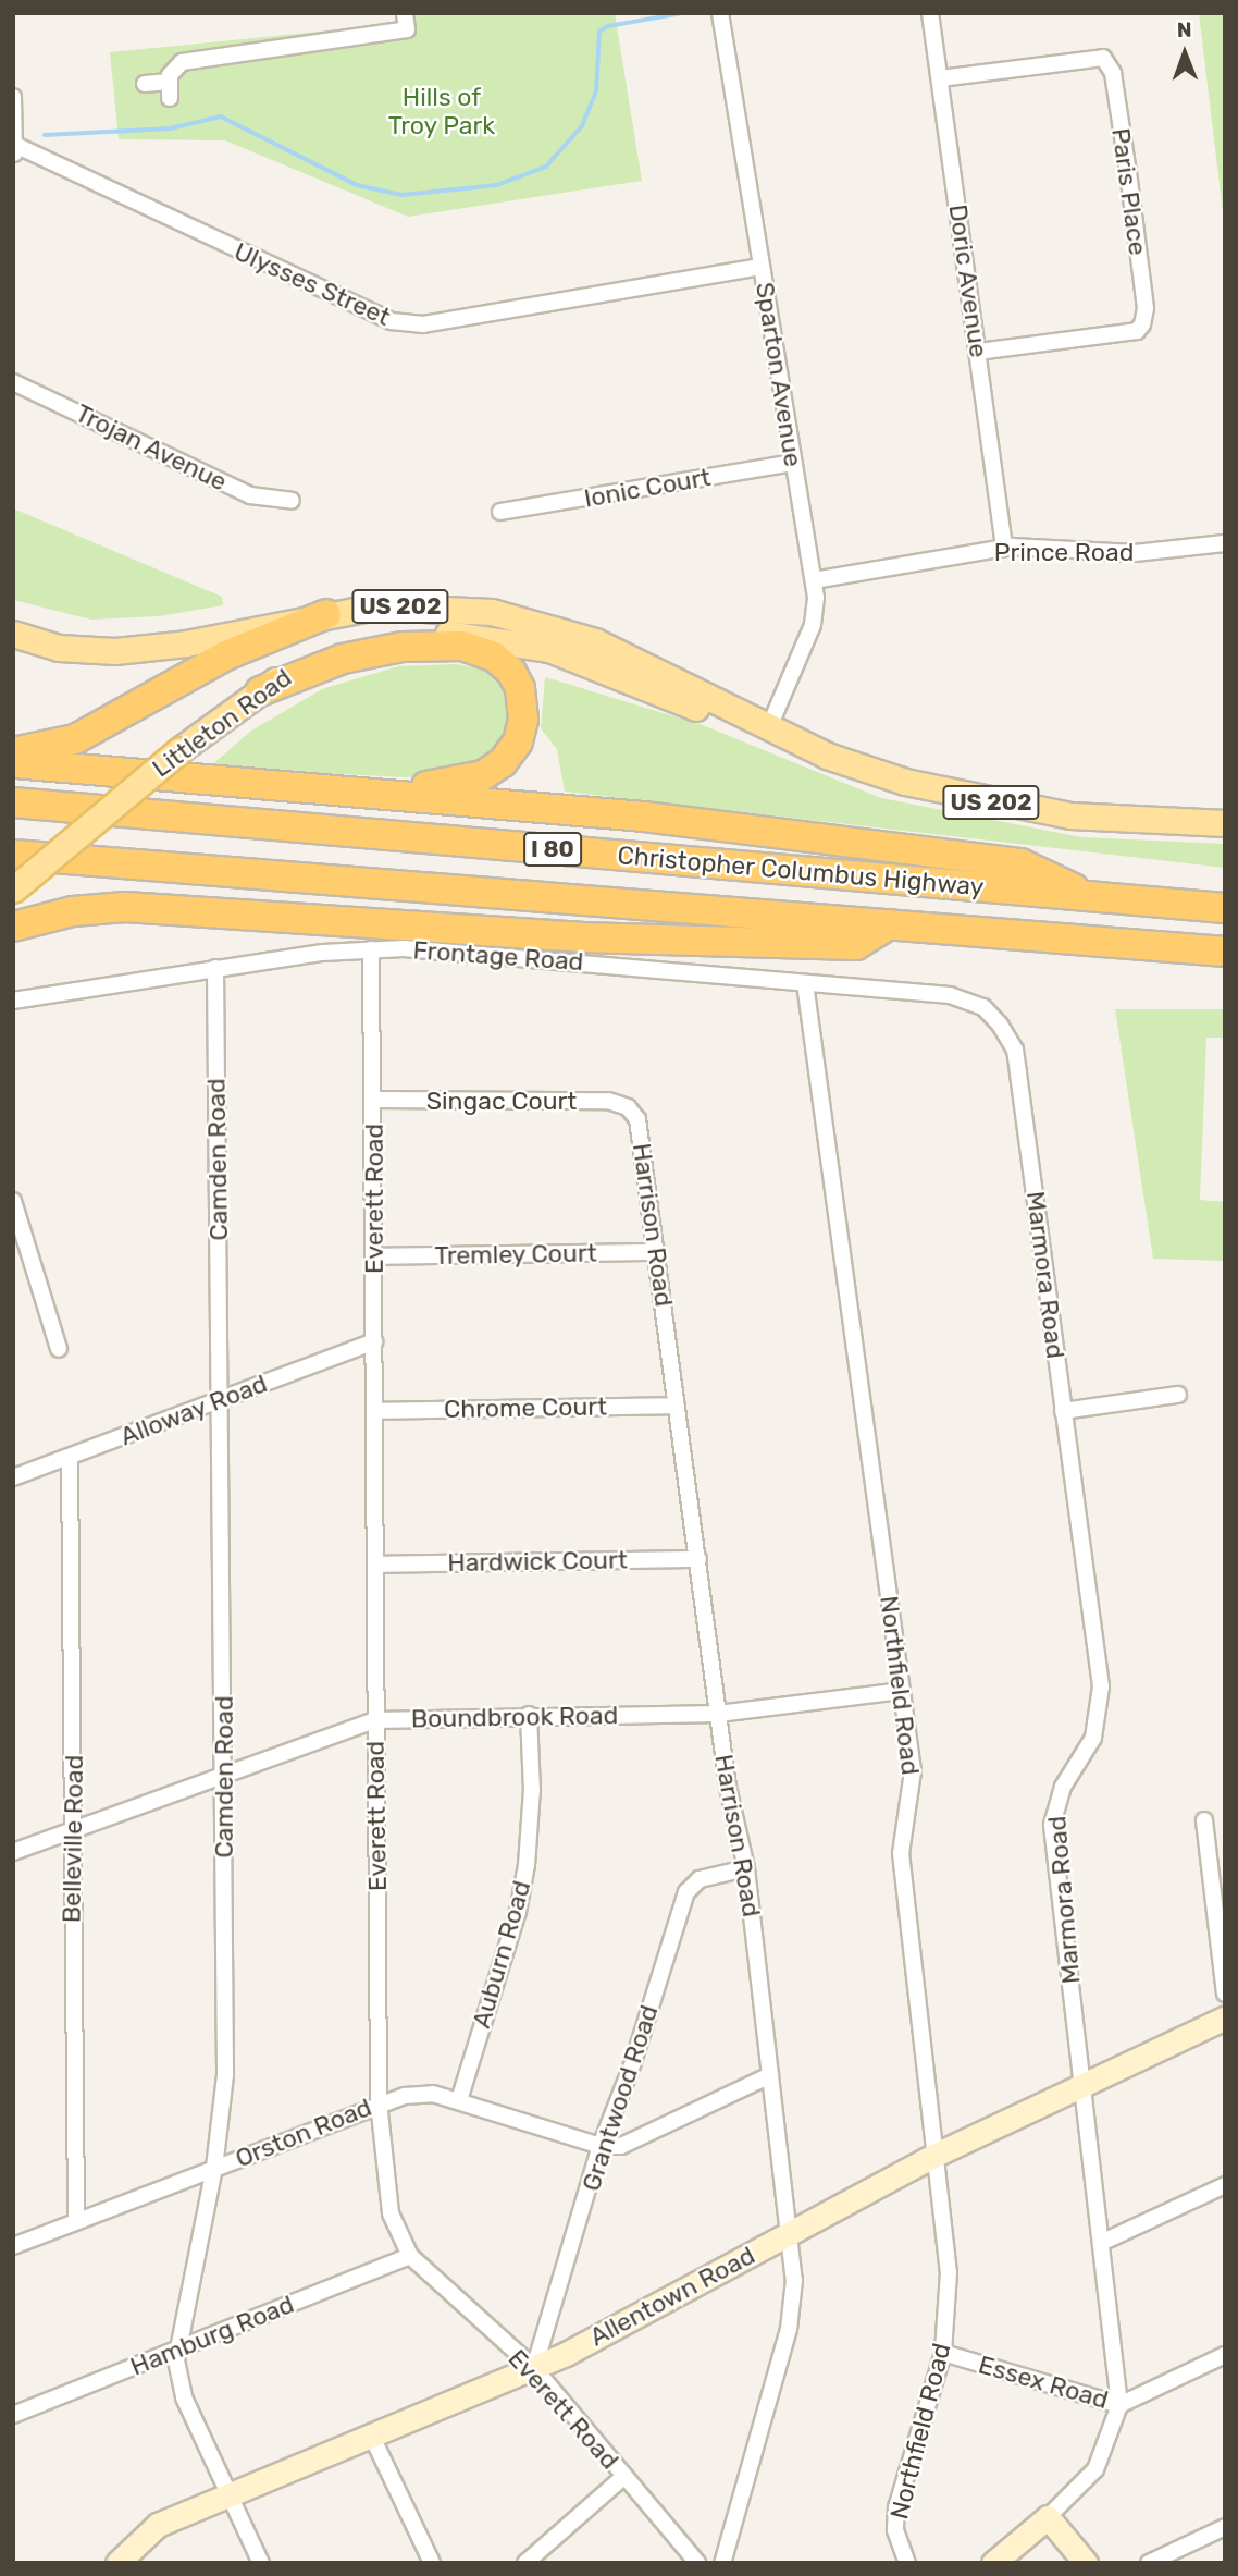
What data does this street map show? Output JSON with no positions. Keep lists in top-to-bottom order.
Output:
{
  "streets": {
    "highway": ["I 80", "Christopher Columbus Highway"],
    "main road": ["US 202", "Littleton Road"],
    "street": [
      "Paris Place",
      "Doric Avenue",
      "Ulysses Street",
      "Sparton Avenue",
      "Trojan Avenue",
      "Ionic Court",
      "Prince Road",
      "Frontage Road",
      "Singac Court",
      "Camden Road",
      "Everett Road",
      "Harrison Road",
      "Tremley Court",
      "Marmora Road",
      "Chrome Court",
      "Alloway Road",
      "Hardwick Court",
      "Northfield Road",
      "Boundbrook Road",
      "Belleville Road",
      "Auburn Road",
      "Grantwood Road",
      "Orston Road",
      "Allentown Road",
      "Hamburg Road",
      "Essex Road"
    ]
  },
  "crossings": [
    ["Paris Place", "Doric Avenue"],
    ["Doric Avenue", "Prince Road"],
    ["Ulysses Street", "Sparton Avenue"],
    ["Sparton Avenue", "Ionic Court"],
    ["Sparton Avenue", "Prince Road"],
    ["Sparton Avenue", "Littleton Road"],
    ["Frontage Road", "Camden Road"],
    ["Frontage Road", "Everett Road"],
    ["Frontage Road", "Marmora Road"],
    ["Frontage Road", "Northfield Road"],
    ["Singac Court", "Everett Road"],
    ["Singac Court", "Harrison Road"],
    ["Camden Road", "Alloway Road"],
    ["Camden Road", "Boundbrook Road"],
    ["Camden Road", "Orston Road"],
    ["Camden Road", "Allentown Road"],
    ["Camden Road", "Hamburg Road"],
    ["Everett Road", "Tremley Court"],
    ["Everett Road", "Chrome Court"],
    ["Everett Road", "Alloway Road"],
    ["Everett Road", "Hardwick Court"],
    ["Everett Road", "Boundbrook Road"],
    ["Everett Road", "Grantwood Road"],
    ["Everett Road", "Orston Road"],
    ["Everett Road", "Allentown Road"],
    ["Everett Road", "Hamburg Road"],
    ["Harrison Road", "Tremley Court"],
    ["Harrison Road", "Chrome Court"],
    ["Harrison Road", "Hardwick Court"],
    ["Harrison Road", "Boundbrook Road"],
    ["Harrison Road", "Grantwood Road"],
    ["Harrison Road", "Allentown Road"],
    ["Marmora Road", "Allentown Road"],
    ["Marmora Road", "Essex Road"],
    ["Alloway Road", "Belleville Road"],
    ["Northfield Road", "Boundbrook Road"],
    ["Northfield Road", "Allentown Road"],
    ["Northfield Road", "Essex Road"],
    ["Boundbrook Road", "Belleville Road"],
    ["Boundbrook Road", "Auburn Road"],
    ["Belleville Road", "Orston Road"],
    ["Auburn Road", "Orston Road"],
    ["Grantwood Road", "Orston Road"],
    ["Grantwood Road", "Allentown Road"]
  ],
  "parks": ["Hills of Troy Park"],
  "north": "top"
}
